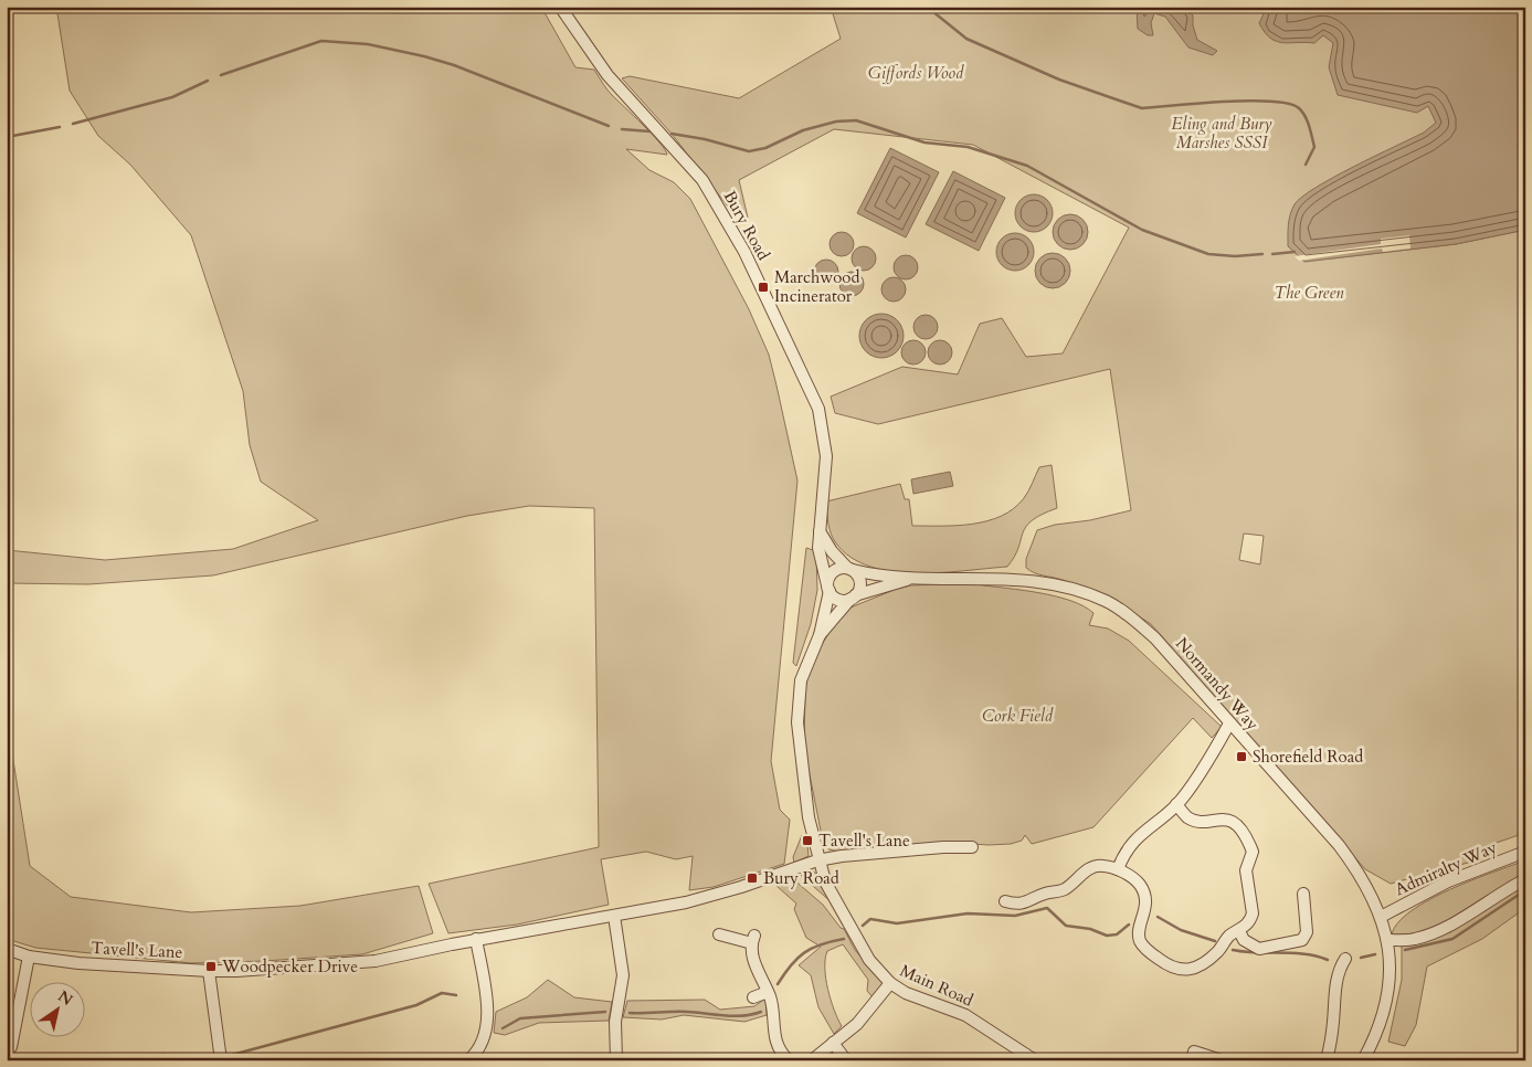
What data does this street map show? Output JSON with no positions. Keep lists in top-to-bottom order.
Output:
{
  "streets": {
    "street": [
      "Bury Road",
      "Normandy Way",
      "Admiralty Way",
      "Tavell's Lane",
      "Main Road"
    ]
  },
  "crossings": [
    ["Bury Road", "Normandy Way"],
    ["Normandy Way", "Admiralty Way"],
    ["Tavell's Lane", "Main Road"]
  ],
  "parks": [
    "Giffords Wood",
    "Eling and Bury Marshes SSSI",
    "The Green",
    "Cork Field"
  ],
  "places": {
    "transit": [
      "Marchwood Incinerator",
      "Shorefield Road",
      "Tavell's Lane",
      "Bury Road",
      "Woodpecker Drive"
    ]
  },
  "north": "top right"
}
